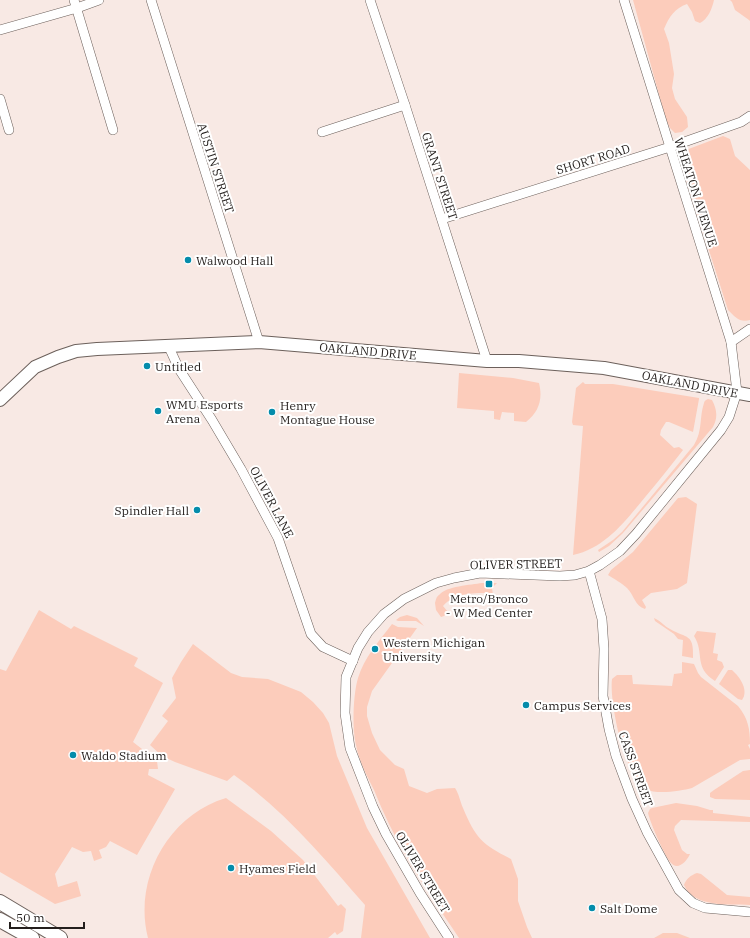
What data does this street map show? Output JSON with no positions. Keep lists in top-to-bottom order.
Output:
{
  "streets": {
    "main road": ["OAKLAND DRIVE"],
    "street": [
      "SHORT ROAD",
      "AUSTIN STREET",
      "GRANT STREET",
      "WHEATON AVENUE",
      "OLIVER LANE",
      "OLIVER STREET",
      "CASS STREET"
    ]
  },
  "crossings": [
    ["SHORT ROAD", "GRANT STREET"],
    ["SHORT ROAD", "WHEATON AVENUE"],
    ["AUSTIN STREET", "OAKLAND DRIVE"],
    ["GRANT STREET", "OAKLAND DRIVE"],
    ["WHEATON AVENUE", "OAKLAND DRIVE"],
    ["WHEATON AVENUE", "OLIVER STREET"],
    ["OAKLAND DRIVE", "OLIVER LANE"],
    ["OAKLAND DRIVE", "OLIVER STREET"],
    ["OLIVER LANE", "OLIVER STREET"],
    ["OLIVER STREET", "CASS STREET"]
  ],
  "places": {
    "other": [
      "Walwood Hall",
      "Untitled",
      "WMU Esports Arena",
      "Henry Montague House",
      "Spindler Hall",
      "Western Michigan University",
      "Campus Services",
      "Waldo Stadium",
      "Hyames Field",
      "Salt Dome"
    ],
    "transit": ["Metro/Bronco - W Med Center"]
  },
  "scale_bar": "50 m"
}
